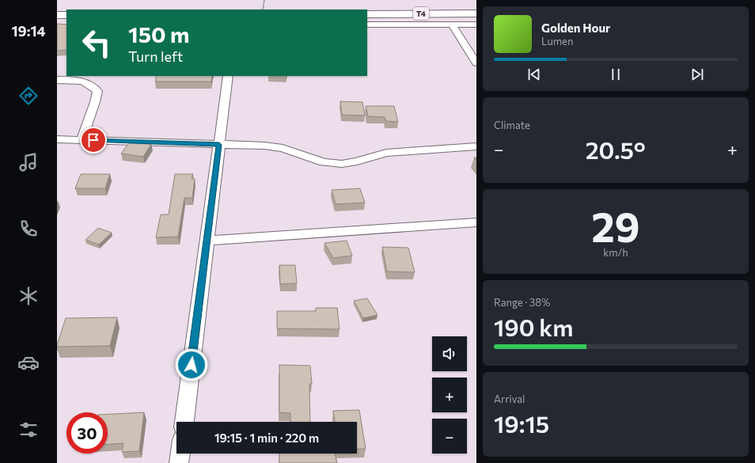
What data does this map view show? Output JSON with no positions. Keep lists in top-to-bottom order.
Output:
{
  "streets": {
    "highway": ["T4"]
  },
  "page": {
    "tabs": "19:14",
    "turn": ["150 m", "Turn left"],
    "song": ["Golden Hour", "Lumen"],
    "tile": [
      "Climate",
      ["29", "km/h"],
      ["Range · 38%", "190 km"],
      ["Arrival", "19:15"]
    ],
    "heat": ["−", "20.5°", "+"],
    "map_buttons": ["+", "−"],
    "limit": "30",
    "trip": "19:15 · 1 min · 220 m"
  }
}
